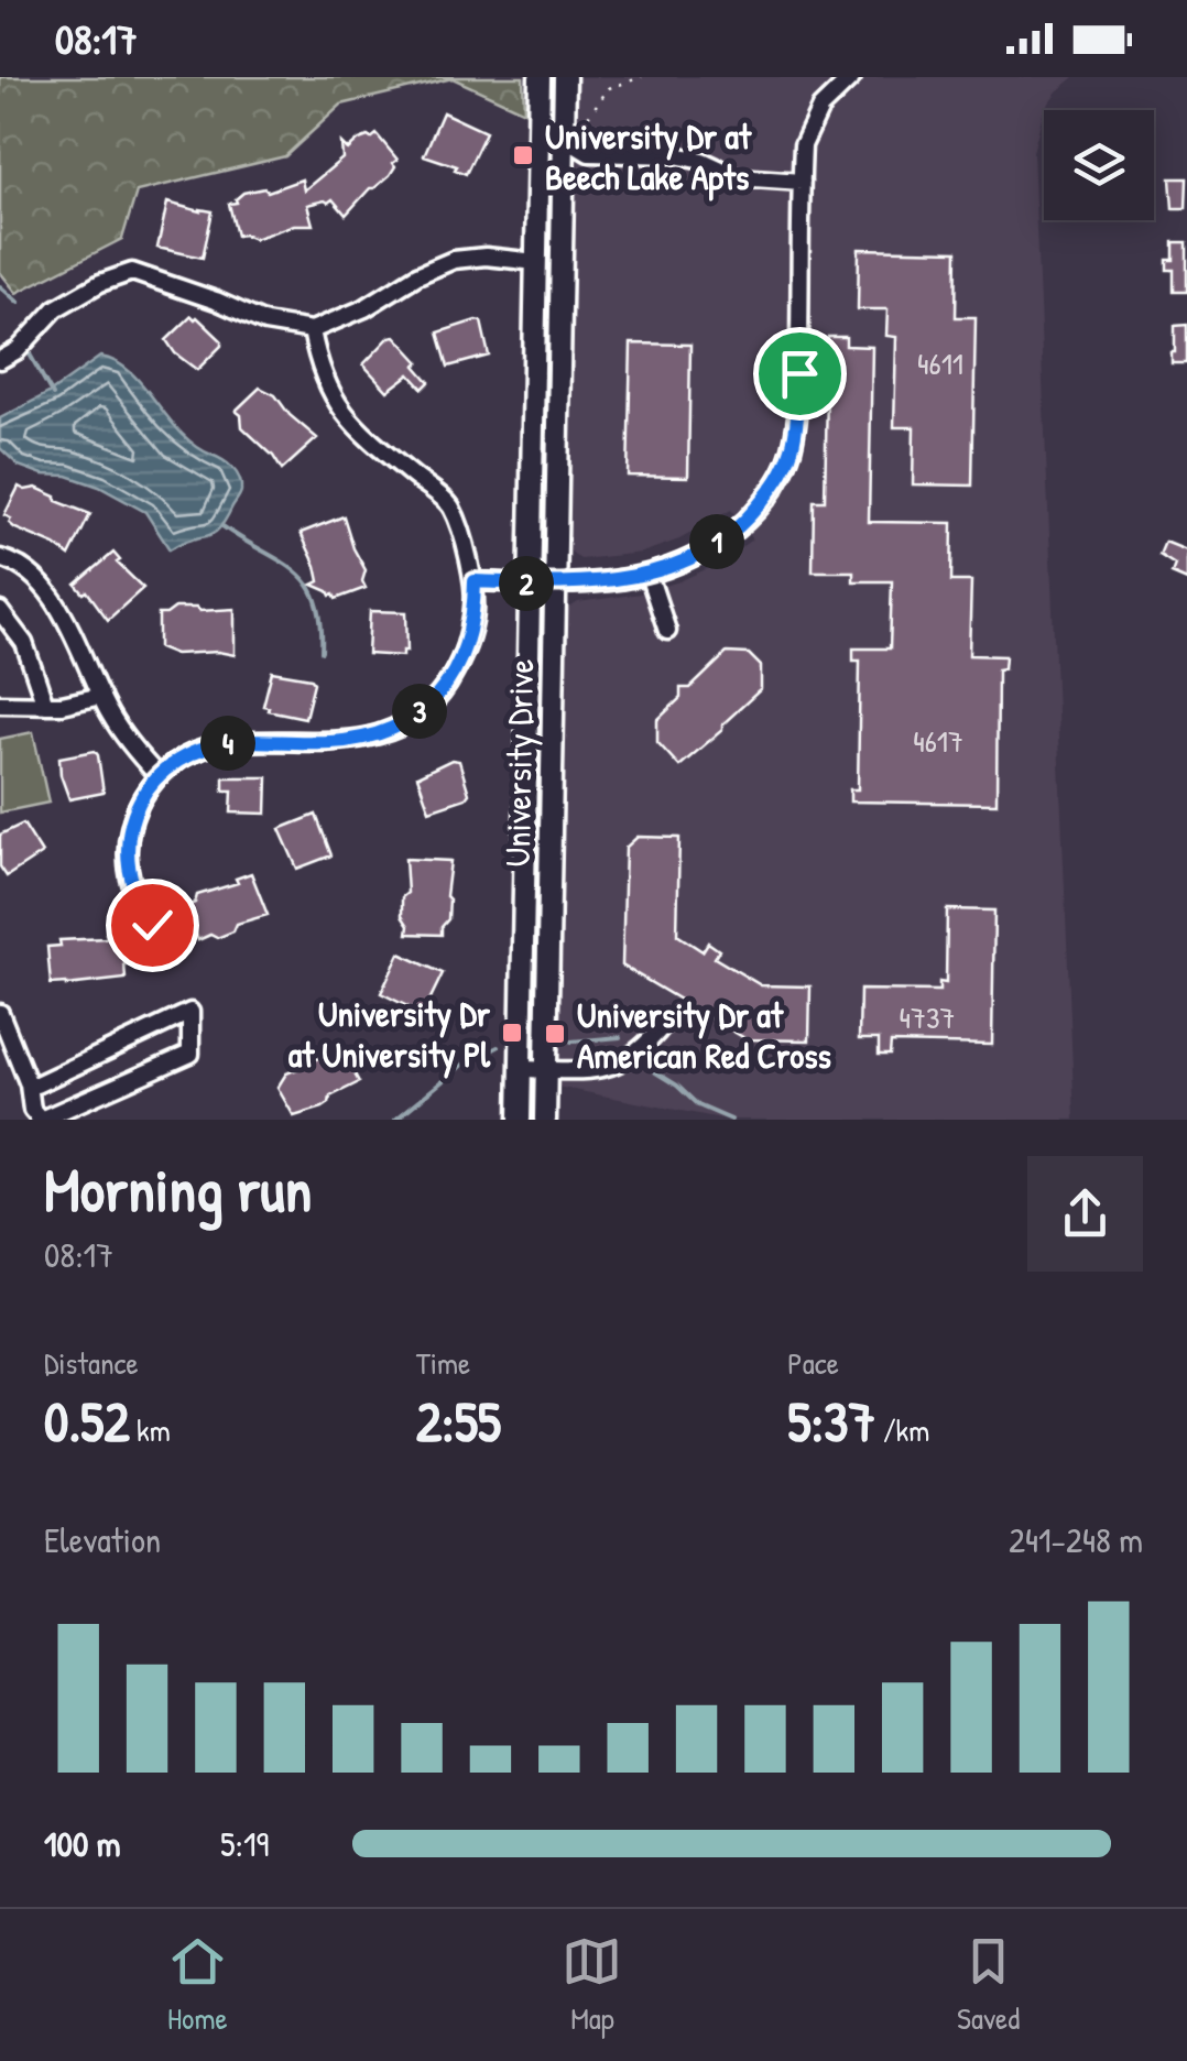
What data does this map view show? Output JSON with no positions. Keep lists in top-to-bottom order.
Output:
{
  "streets": {
    "main road": ["University Drive"]
  },
  "places": {
    "transit": ["University Dr at Beech Lake Apts", "University Dr at University Pl", "University Dr at American Red Cross"]
  },
  "house_numbers": ["4611", "4617", "4737"],
  "page": {
    "status": "08:17",
    "pins": [
      "1",
      "2",
      "3",
      "4"
    ],
    "heading": ["Morning run", "08:17"],
    "stats": [
      ["Distance", "0.52 km"],
      ["Time", "2:55"],
      ["Pace", "5:37 /km"]
    ],
    "chart": ["Elevation", "241–248 m"],
    "list": [
      {
        "name": "100 m",
        "note": "5:19"
      }
    ],
    "tabs": ["Home", "Map", "Saved"]
  }
}
